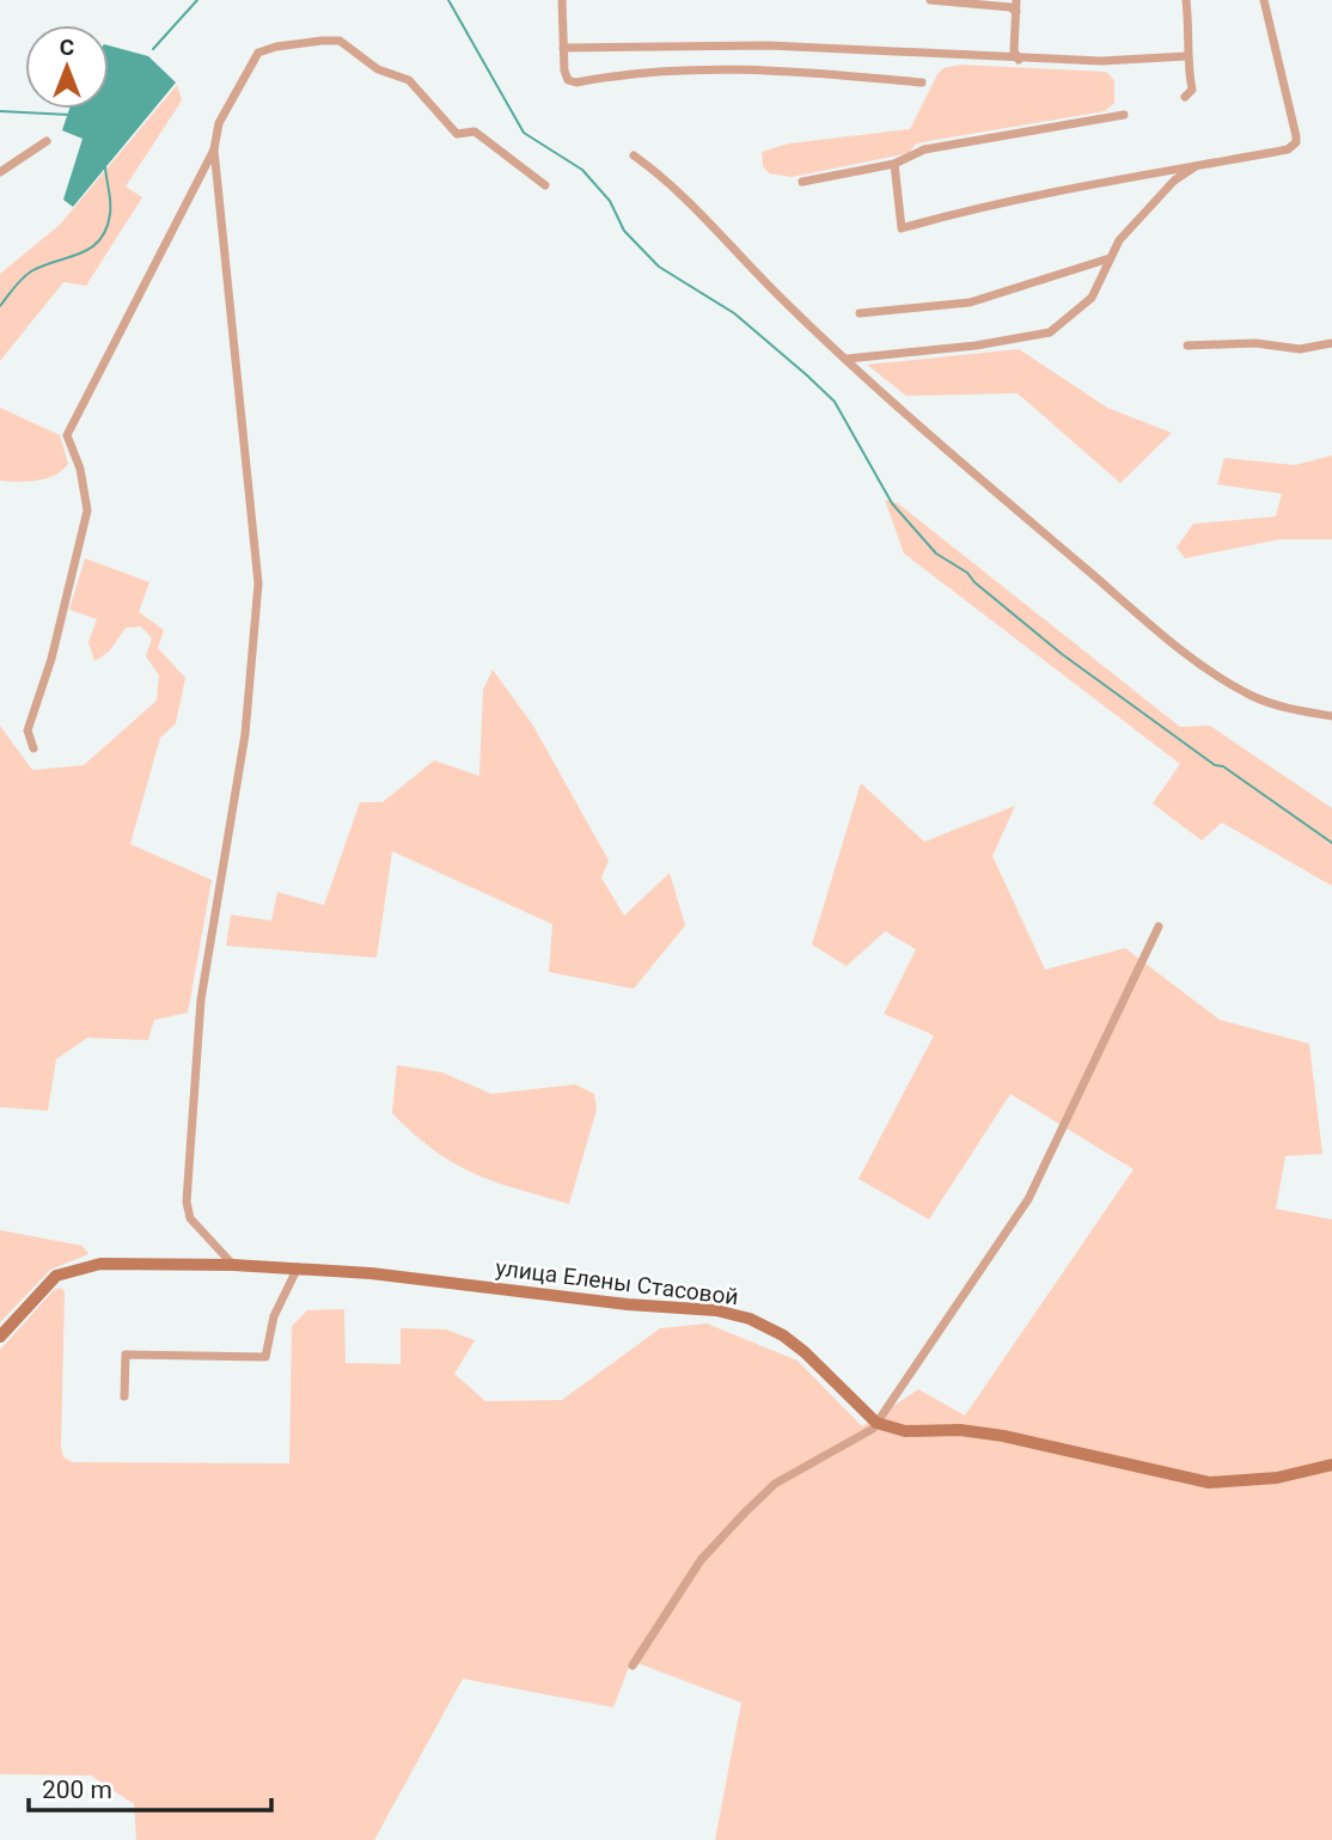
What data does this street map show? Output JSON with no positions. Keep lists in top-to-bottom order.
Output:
{
  "streets": {
    "main road": ["улица Елены Стасовой"]
  },
  "scale_bar": "200 m",
  "north": "top"
}
